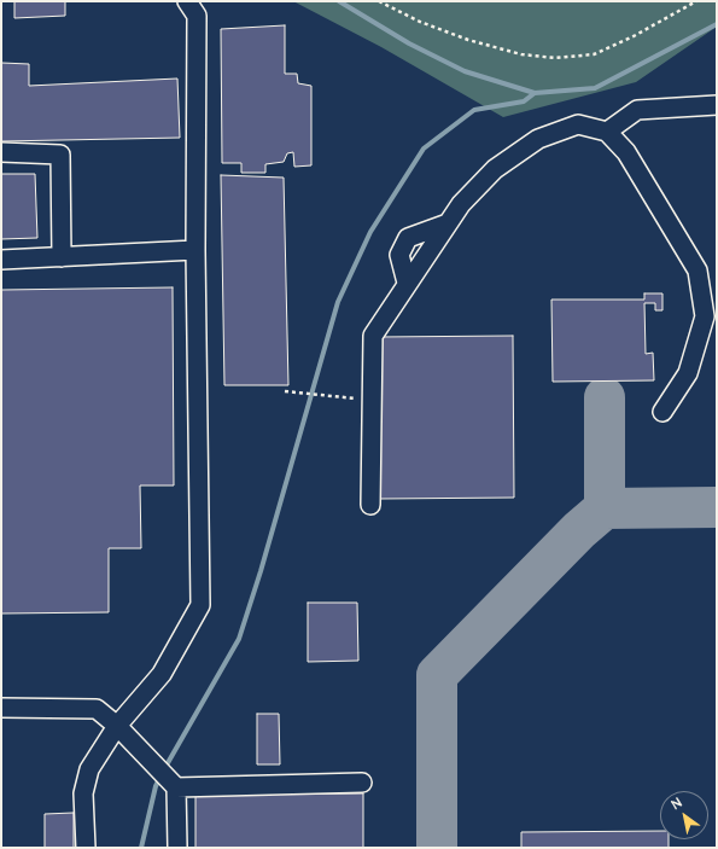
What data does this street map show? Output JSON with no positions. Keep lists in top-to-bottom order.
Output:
{
  "north": "top left"
}
